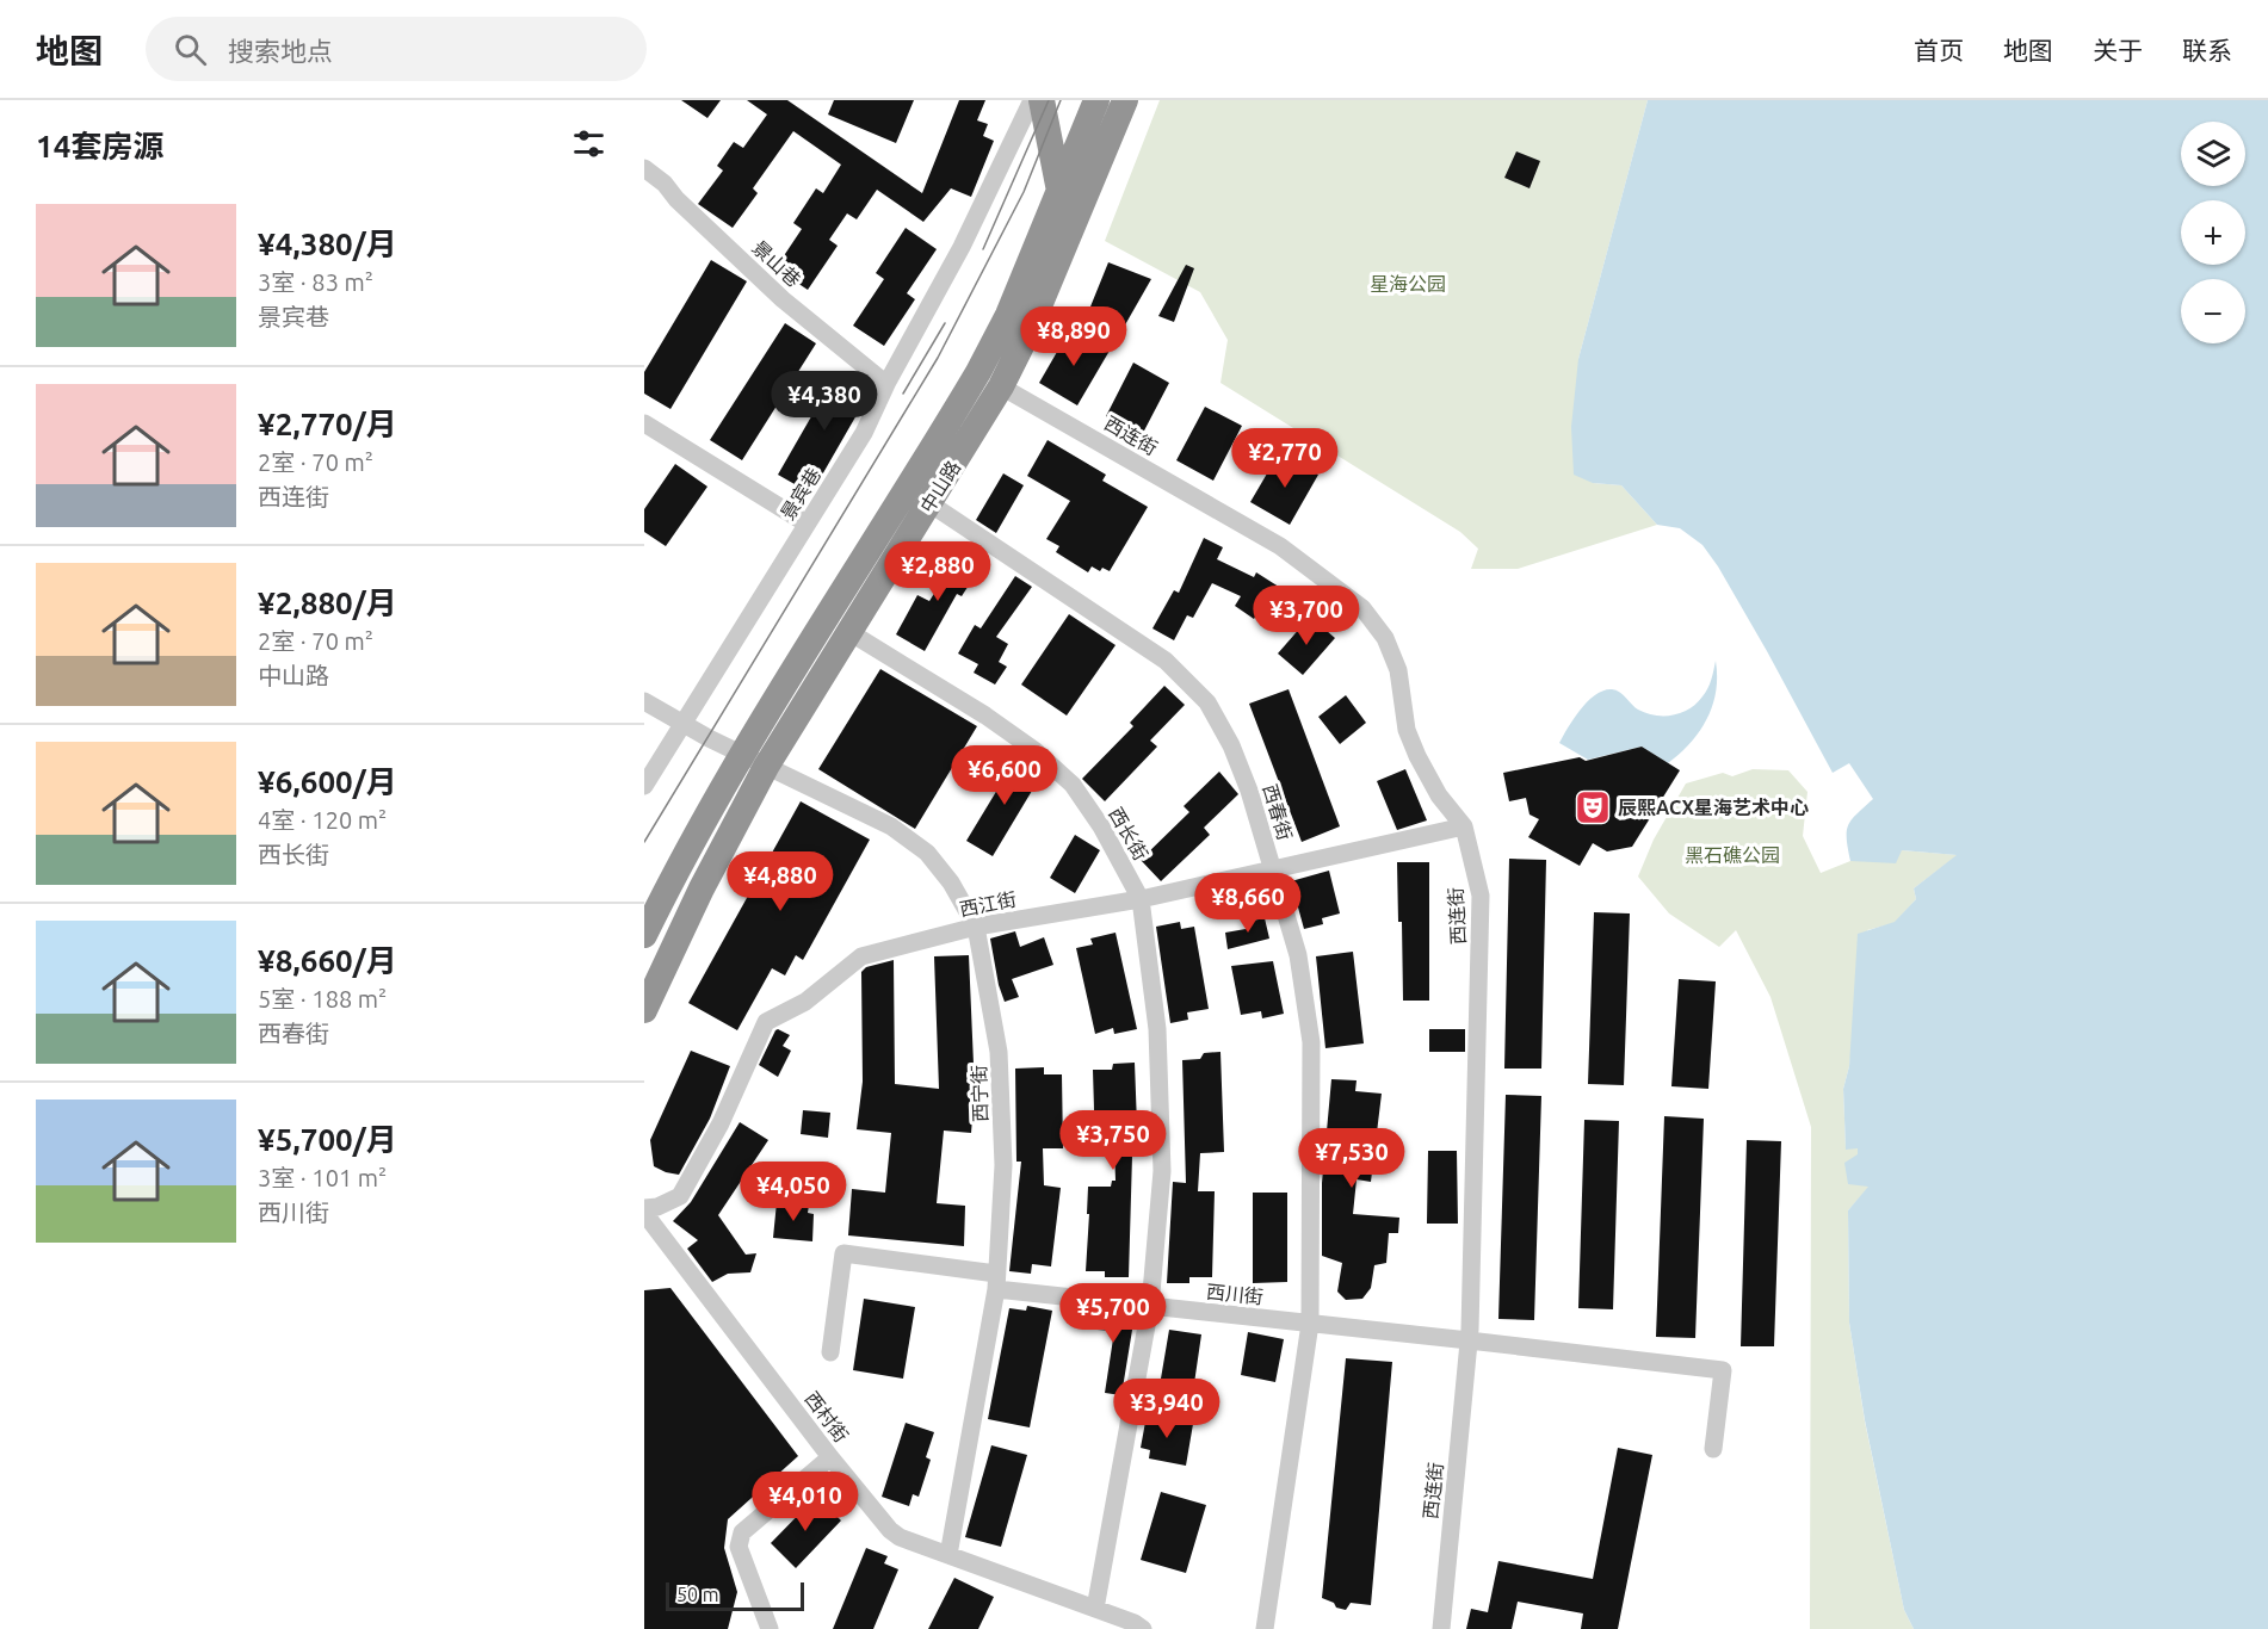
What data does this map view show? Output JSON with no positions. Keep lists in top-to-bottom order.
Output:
{
  "streets": {
    "highway": ["中山路"],
    "street": [
      "景山巷",
      "西连街",
      "景宾巷",
      "西春街",
      "西长街",
      "西江街",
      "西宁街",
      "西川街",
      "西村街"
    ]
  },
  "crossings": [
    ["景山巷", "景宾巷"],
    ["西连街", "中山路"],
    ["西连街", "西江街"],
    ["西连街", "西川街"],
    ["中山路", "西春街"],
    ["中山路", "西长街"],
    ["中山路", "西宁街"],
    ["景宾巷", "西宁街"],
    ["西春街", "西江街"],
    ["西春街", "西川街"],
    ["西长街", "西江街"],
    ["西长街", "西川街"],
    ["西长街", "西村街"],
    ["西江街", "西宁街"],
    ["西江街", "西村街"],
    ["西宁街", "西川街"],
    ["西宁街", "西村街"]
  ],
  "parks": ["星海公园", "黑石礁公园"],
  "places": {
    "theatre": ["辰熙ACX星海艺术中心"]
  },
  "scale_bar": "50 m",
  "page": {
    "header": "地图",
    "search": "搜索地点",
    "nav": [
      "首页",
      "地图",
      "关于",
      "联系"
    ],
    "heading": "14套房源",
    "map_buttons": ["+", "−"],
    "list": [
      {
        "name": "¥4,380/月",
        "note": "3室 · 83 m² · 景宾巷"
      },
      {
        "name": "¥2,770/月",
        "note": "2室 · 70 m² · 西连街"
      },
      {
        "name": "¥2,880/月",
        "note": "2室 · 70 m² · 中山路"
      },
      {
        "name": "¥6,600/月",
        "note": "4室 · 120 m² · 西长街"
      },
      {
        "name": "¥8,660/月",
        "note": "5室 · 188 m² · 西春街"
      },
      {
        "name": "¥5,700/月",
        "note": "3室 · 101 m² · 西川街"
      }
    ],
    "price": [
      "¥8,890",
      "¥4,380",
      "¥2,770",
      "¥2,880",
      "¥3,700",
      "¥6,600",
      "¥4,880",
      "¥8,660",
      "¥3,750",
      "¥7,530",
      "¥4,050",
      "¥5,700",
      "¥3,940",
      "¥4,010"
    ],
    "scale": "50 m"
  }
}
